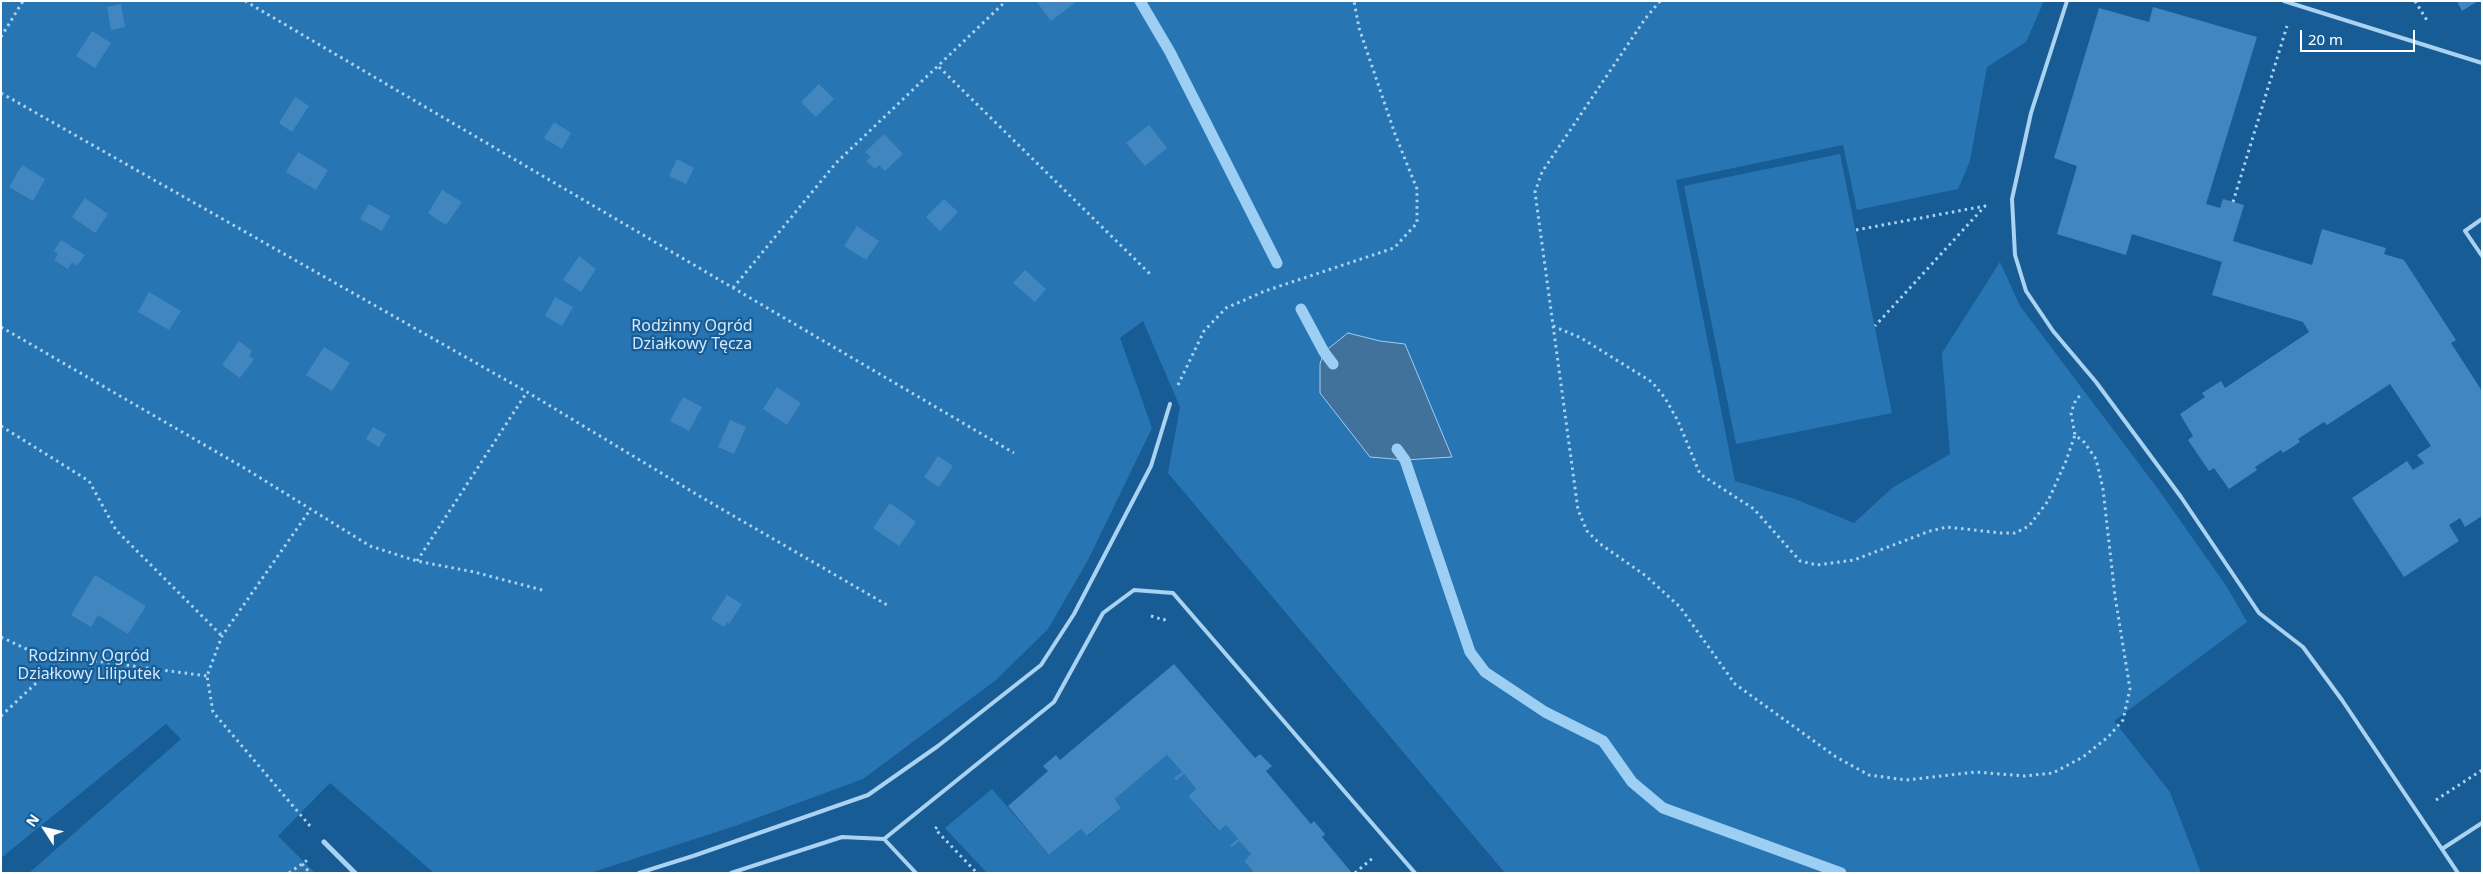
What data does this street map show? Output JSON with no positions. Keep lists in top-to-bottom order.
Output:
{
  "parks": ["Rodzinny Ogród Działkowy Tęcza", "Rodzinny Ogród Działkowy Liliputek"],
  "scale_bar": "20 m",
  "north": "top left"
}
